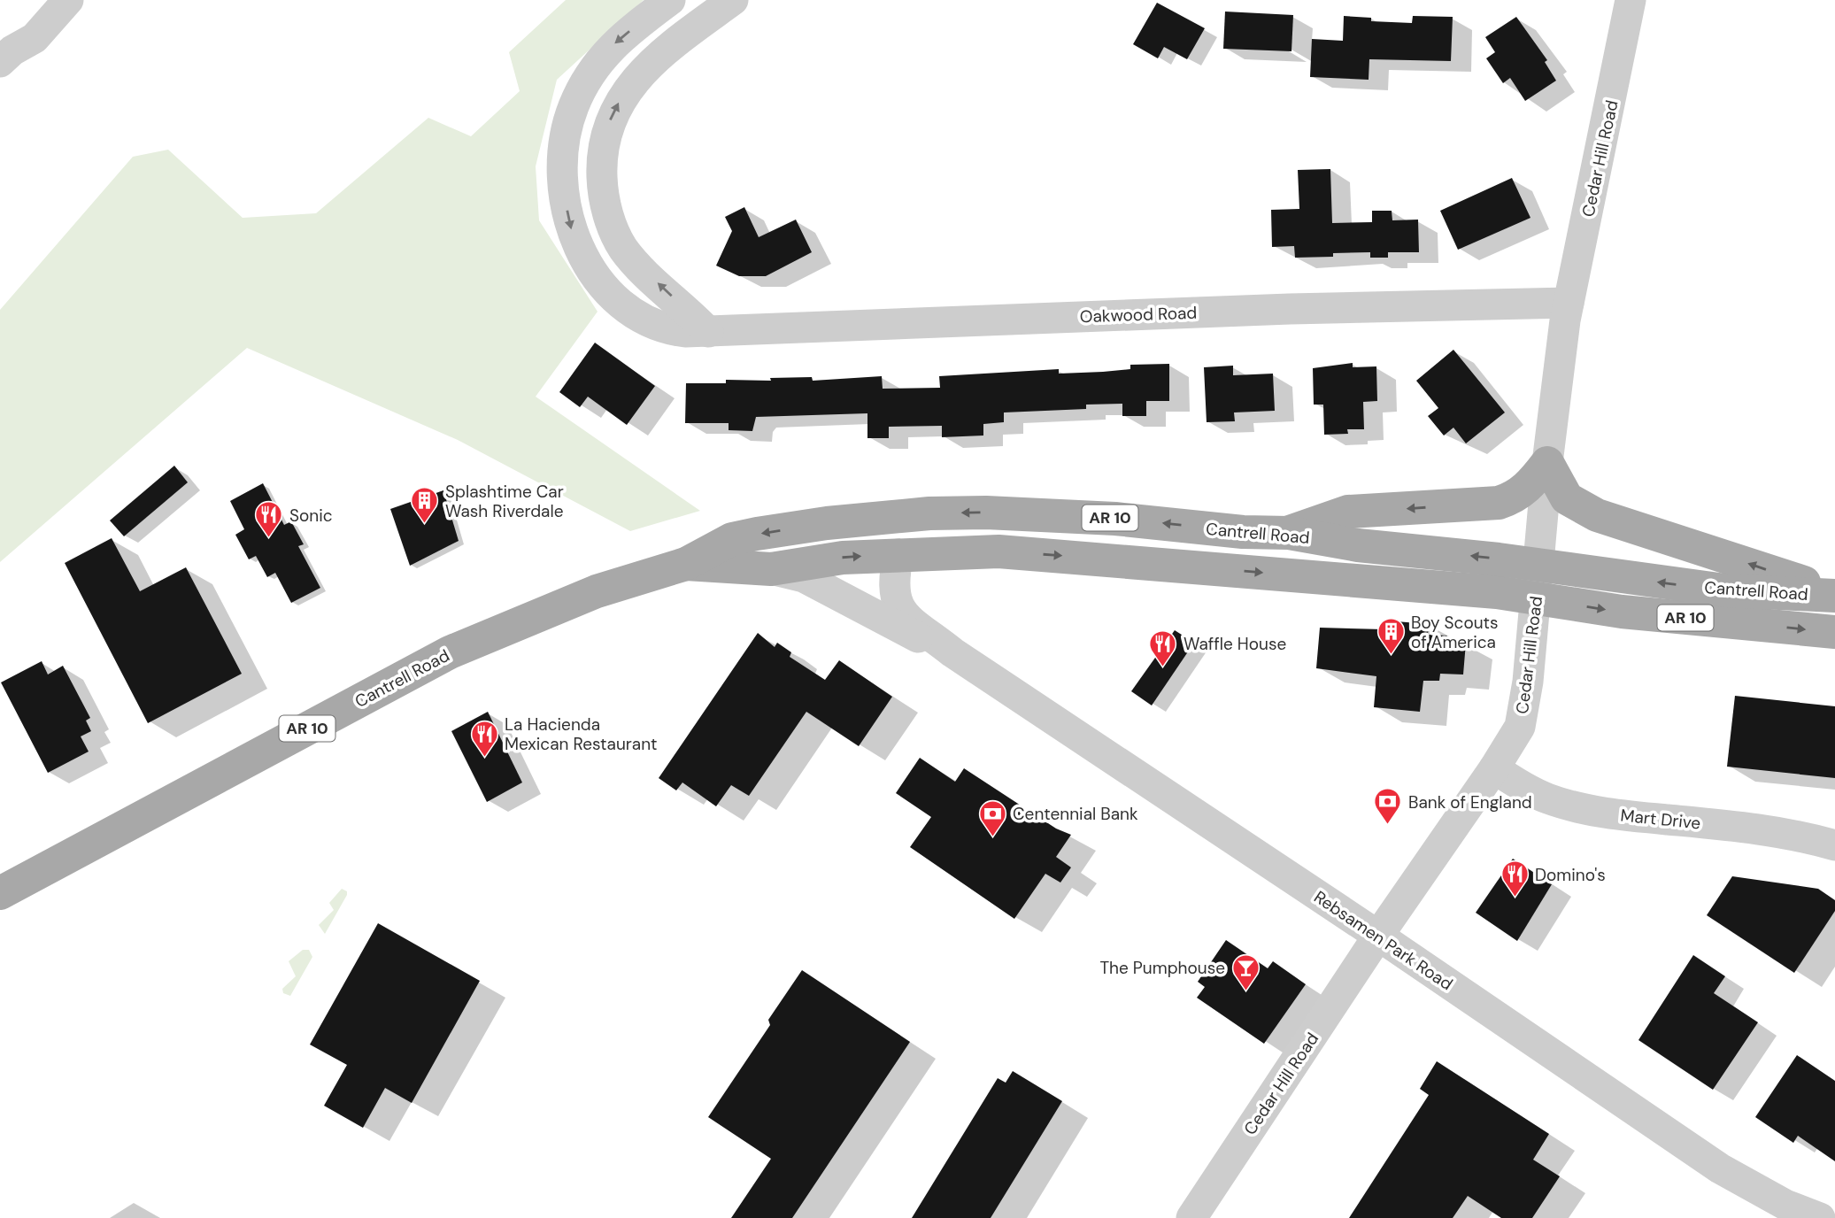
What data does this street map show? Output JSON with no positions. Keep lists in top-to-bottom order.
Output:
{
  "streets": {
    "main road": ["AR 10", "Cantrell Road"],
    "street": [
      "Cedar Hill Road",
      "Oakwood Road",
      "Mart Drive",
      "Rebsamen Park Road"
    ]
  },
  "crossings": [
    ["Cedar Hill Road", "Oakwood Road"],
    ["Cedar Hill Road", "Cantrell Road"],
    ["Cedar Hill Road", "Mart Drive"],
    ["Cedar Hill Road", "Rebsamen Park Road"],
    ["Cantrell Road", "Rebsamen Park Road"]
  ],
  "places": {
    "building": ["Splashtime Car Wash Riverdale", "Boy Scouts of America"],
    "restaurant": [
      "Sonic",
      "Waffle House",
      "La Hacienda Mexican Restaurant",
      "Domino's"
    ],
    "bank": ["Bank of England", "Centennial Bank"],
    "bar": ["The Pumphouse"]
  }
}
